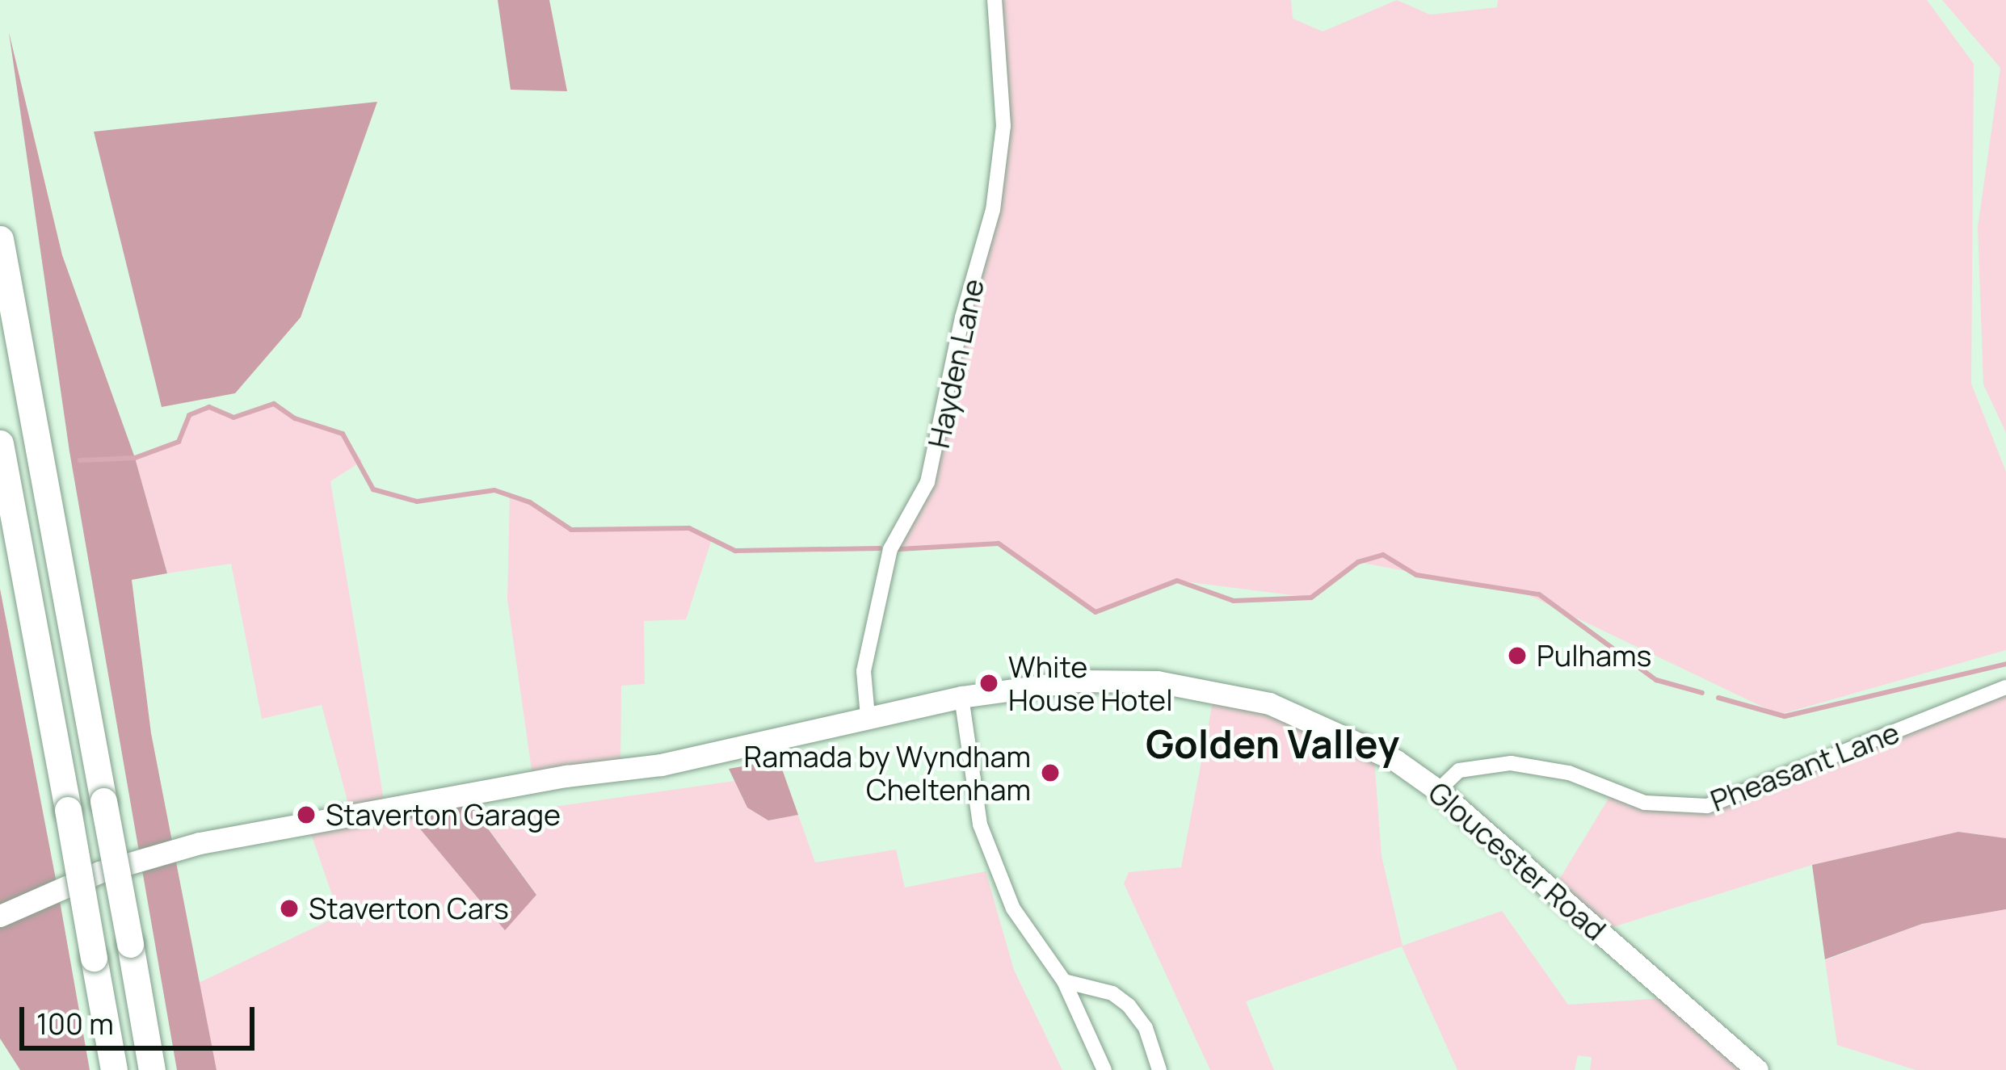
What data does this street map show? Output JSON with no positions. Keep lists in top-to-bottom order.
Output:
{
  "streets": {
    "main road": ["Gloucester Road"],
    "street": ["Hayden Lane", "Pheasant Lane"]
  },
  "crossings": [
    ["Hayden Lane", "Gloucester Road"],
    ["Pheasant Lane", "Gloucester Road"]
  ],
  "districts": ["Golden Valley"],
  "places": [
    "Pulhams",
    "White House Hotel",
    "Ramada by Wyndham Cheltenham",
    "Staverton Garage",
    "Staverton Cars"
  ],
  "scale_bar": "100 m"
}
